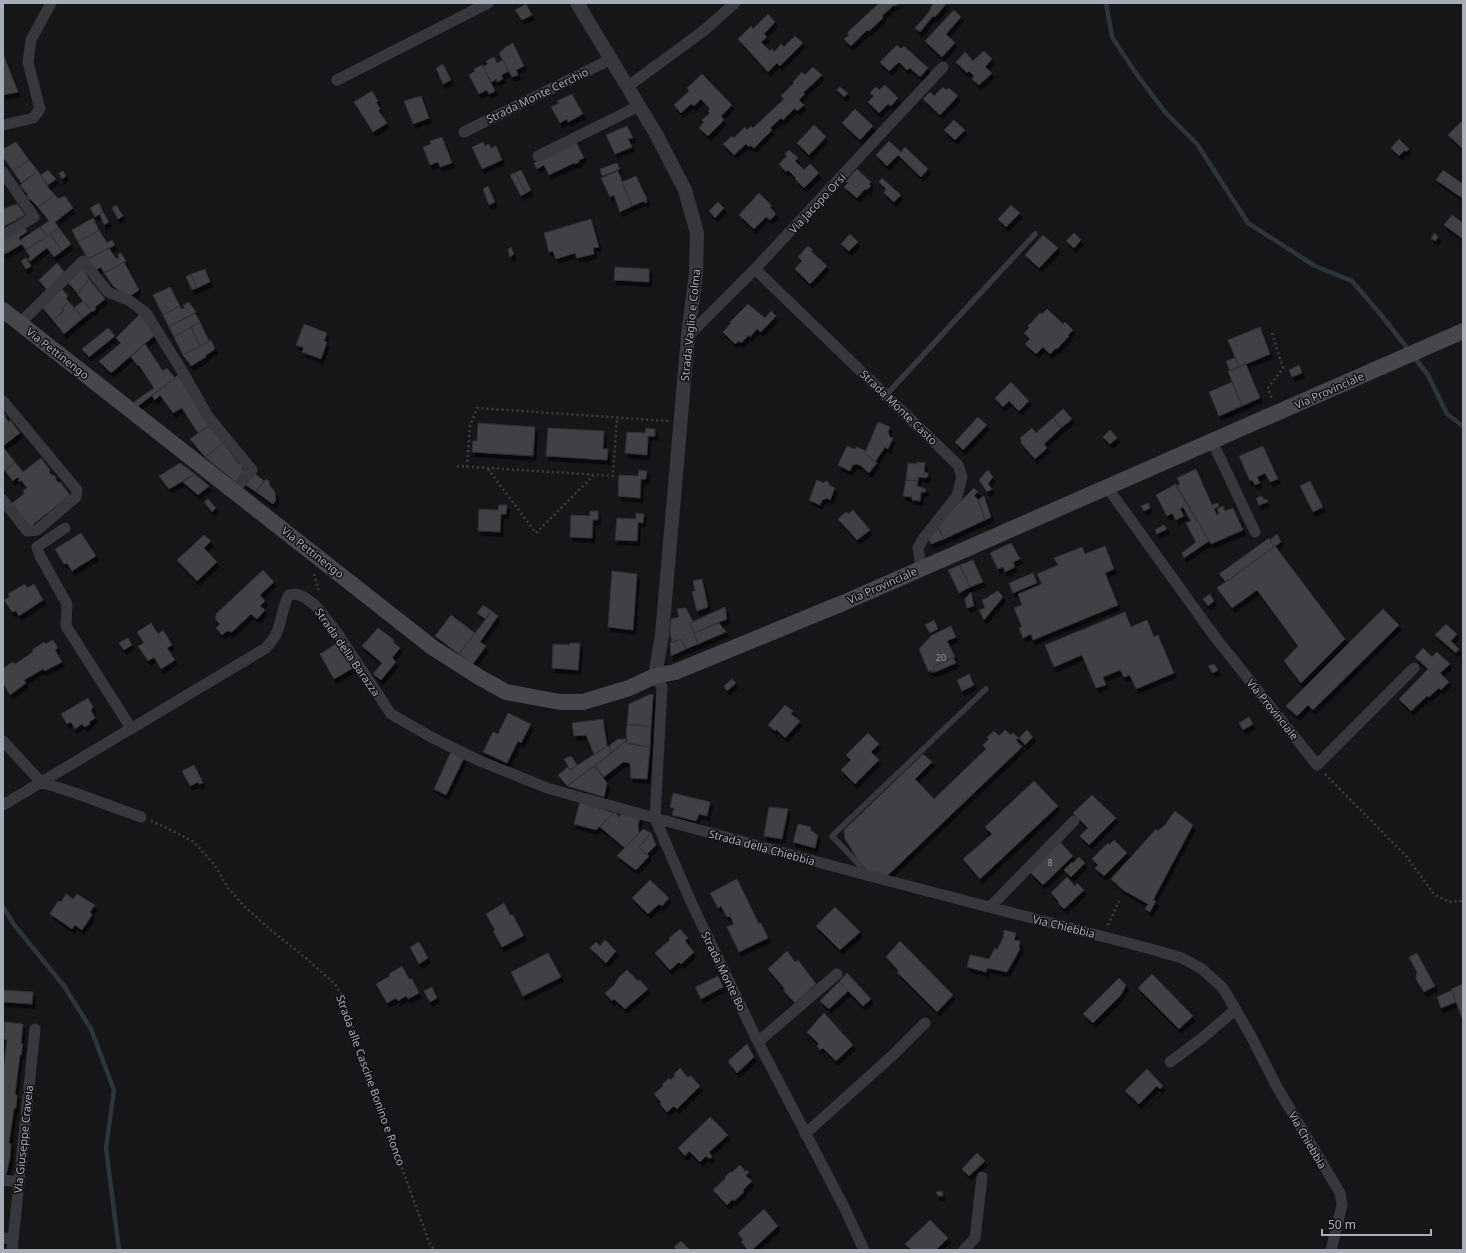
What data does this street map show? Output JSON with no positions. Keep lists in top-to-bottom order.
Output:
{
  "streets": {
    "main road": ["Via Pettinengo", "Via Provinciale"],
    "street": [
      "Strada Monte Cerchio",
      "Via Jacopo Orsi",
      "Strada Vaglio e Colma",
      "Strada Monte Casto",
      "Strada della Barazza",
      "Strada della Chiebbia",
      "Via Chiebbia",
      "Strada Monte Bo",
      "Via Giuseppe Craveia"
    ],
    "path": ["Strada alle Cascine Bonino e Ronco"]
  },
  "crossings": [
    ["Strada Monte Cerchio", "Strada Vaglio e Colma"],
    ["Via Jacopo Orsi", "Strada Vaglio e Colma"],
    ["Via Jacopo Orsi", "Strada Monte Casto"],
    ["Strada Vaglio e Colma", "Via Pettinengo"],
    ["Strada Vaglio e Colma", "Via Provinciale"],
    ["Strada Vaglio e Colma", "Strada Monte Bo"],
    ["Via Pettinengo", "Via Provinciale"],
    ["Via Pettinengo", "Strada Monte Bo"],
    ["Via Provinciale", "Strada Monte Casto"],
    ["Via Provinciale", "Strada Monte Bo"],
    ["Strada della Barazza", "Strada della Chiebbia"],
    ["Strada della Barazza", "Strada Monte Bo"],
    ["Strada della Chiebbia", "Via Chiebbia"],
    ["Strada della Chiebbia", "Strada Monte Bo"]
  ],
  "house_numbers": ["20", "8"],
  "scale_bar": "50 m"
}
